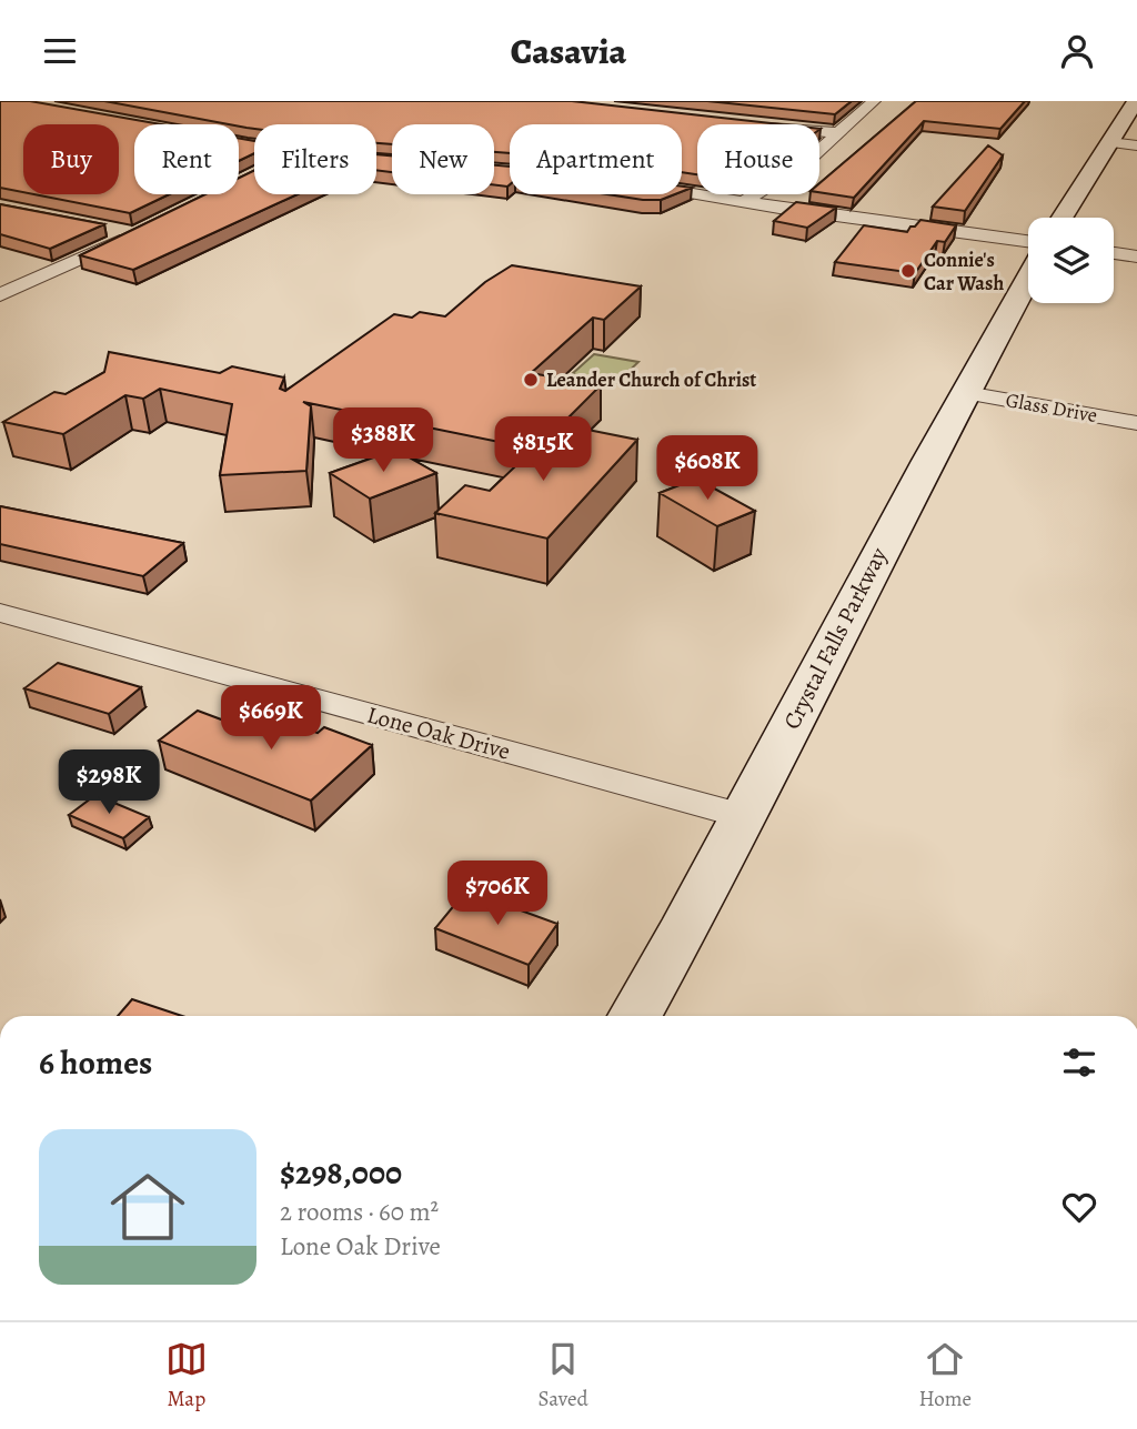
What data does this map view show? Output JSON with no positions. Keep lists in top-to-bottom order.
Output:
{
  "streets": {
    "main road": ["Crystal Falls Parkway"],
    "street": ["Glass Drive", "Lone Oak Drive"]
  },
  "crossings": [
    ["Glass Drive", "Crystal Falls Parkway"],
    ["Crystal Falls Parkway", "Lone Oak Drive"]
  ],
  "places": ["Connie's Car Wash", "Leander Church of Christ"],
  "page": {
    "header": "Casavia",
    "chip": [
      "Buy",
      "Rent",
      "Filters",
      "New",
      "Apartment",
      "House"
    ],
    "price": [
      "$388K",
      "$815K",
      "$608K",
      "$669K",
      "$298K",
      "$706K"
    ],
    "heading": "6 homes",
    "list": [
      {
        "name": "$298,000",
        "note": "2 rooms · 60 m² · Lone Oak Drive"
      }
    ],
    "tabs": ["Map", "Saved", "Home"]
  }
}
